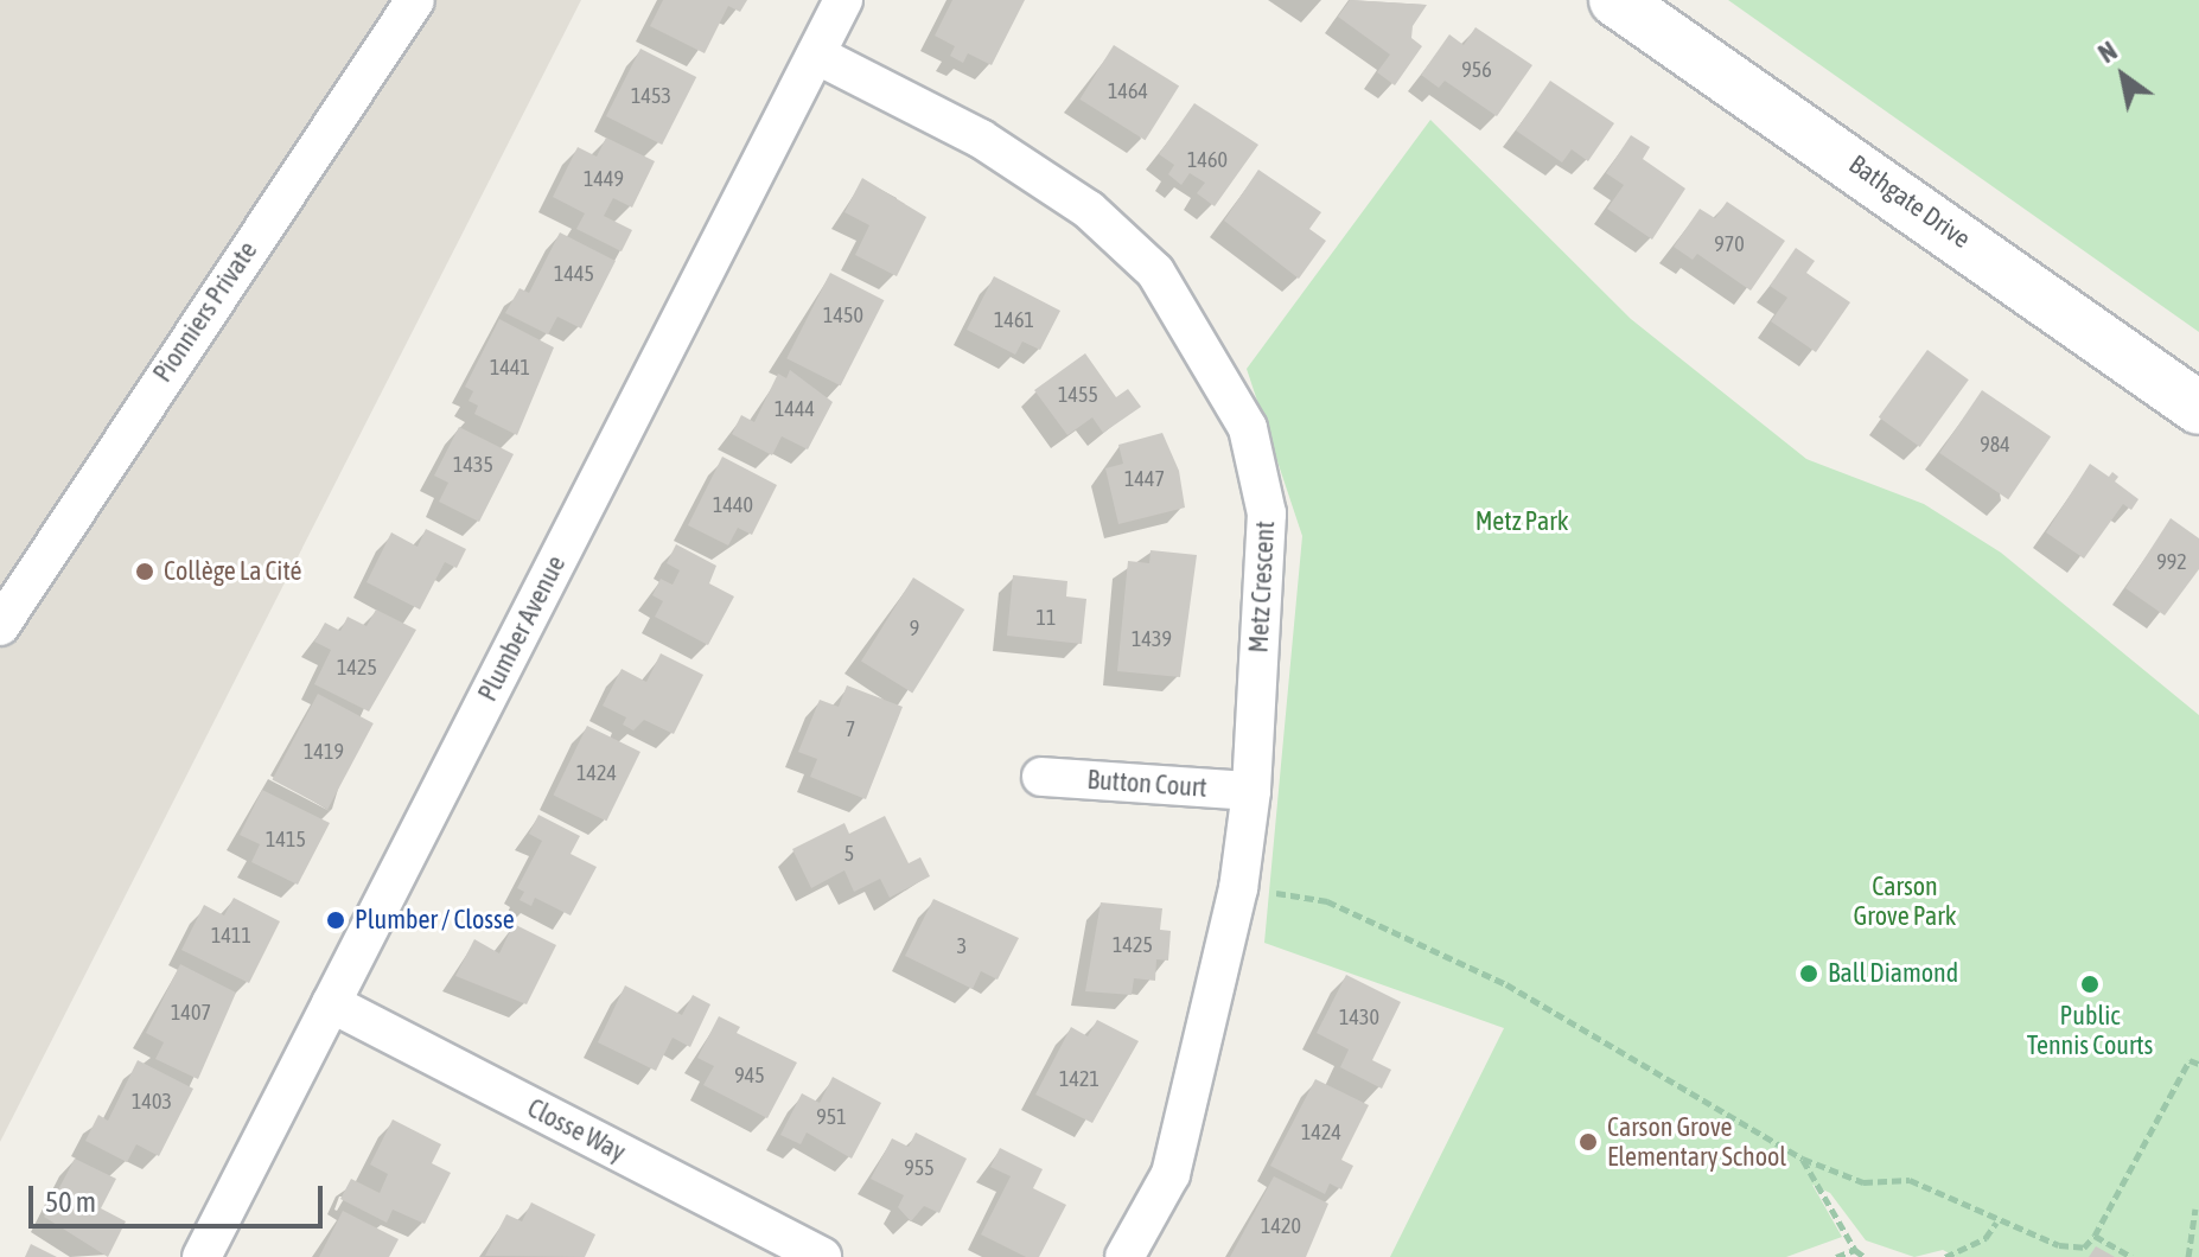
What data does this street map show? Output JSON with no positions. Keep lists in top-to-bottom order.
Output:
{
  "streets": {
    "street": [
      "Bathgate Drive",
      "Pionniers Private",
      "Metz Crescent",
      "Plumber Avenue",
      "Button Court",
      "Closse Way"
    ]
  },
  "crossings": [
    ["Metz Crescent", "Plumber Avenue"],
    ["Metz Crescent", "Button Court"],
    ["Plumber Avenue", "Closse Way"]
  ],
  "parks": ["Metz Park", "Carson Grove Park"],
  "places": [
    "Collège La Cité",
    "Plumber / Closse",
    "Ball Diamond",
    "Public Tennis Courts",
    "Carson Grove Elementary School"
  ],
  "house_numbers": [
    "956",
    "1464",
    "1453",
    "1460",
    "1449",
    "970",
    "1445",
    "1450",
    "1461",
    "1441",
    "1455",
    "1444",
    "984",
    "1435",
    "1447",
    "1440",
    "992",
    "11",
    "9",
    "1439",
    "1425",
    "7",
    "1419",
    "1424",
    "1415",
    "5",
    "1411",
    "1425",
    "3",
    "1407",
    "1430",
    "945",
    "1421",
    "1403",
    "951",
    "1424",
    "955",
    "1420"
  ],
  "scale_bar": "50 m",
  "north": "top left"
}
